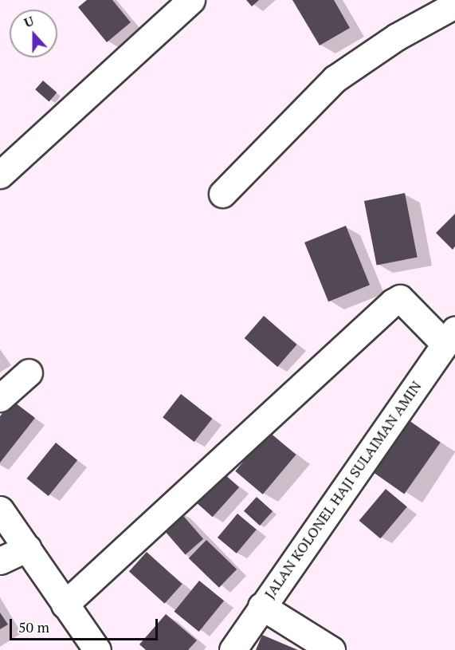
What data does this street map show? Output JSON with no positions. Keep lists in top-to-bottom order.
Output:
{
  "streets": {
    "street": ["JALAN KOLONEL HAJI SULAIMAN AMIN"]
  },
  "scale_bar": "50 m",
  "north": "top"
}
